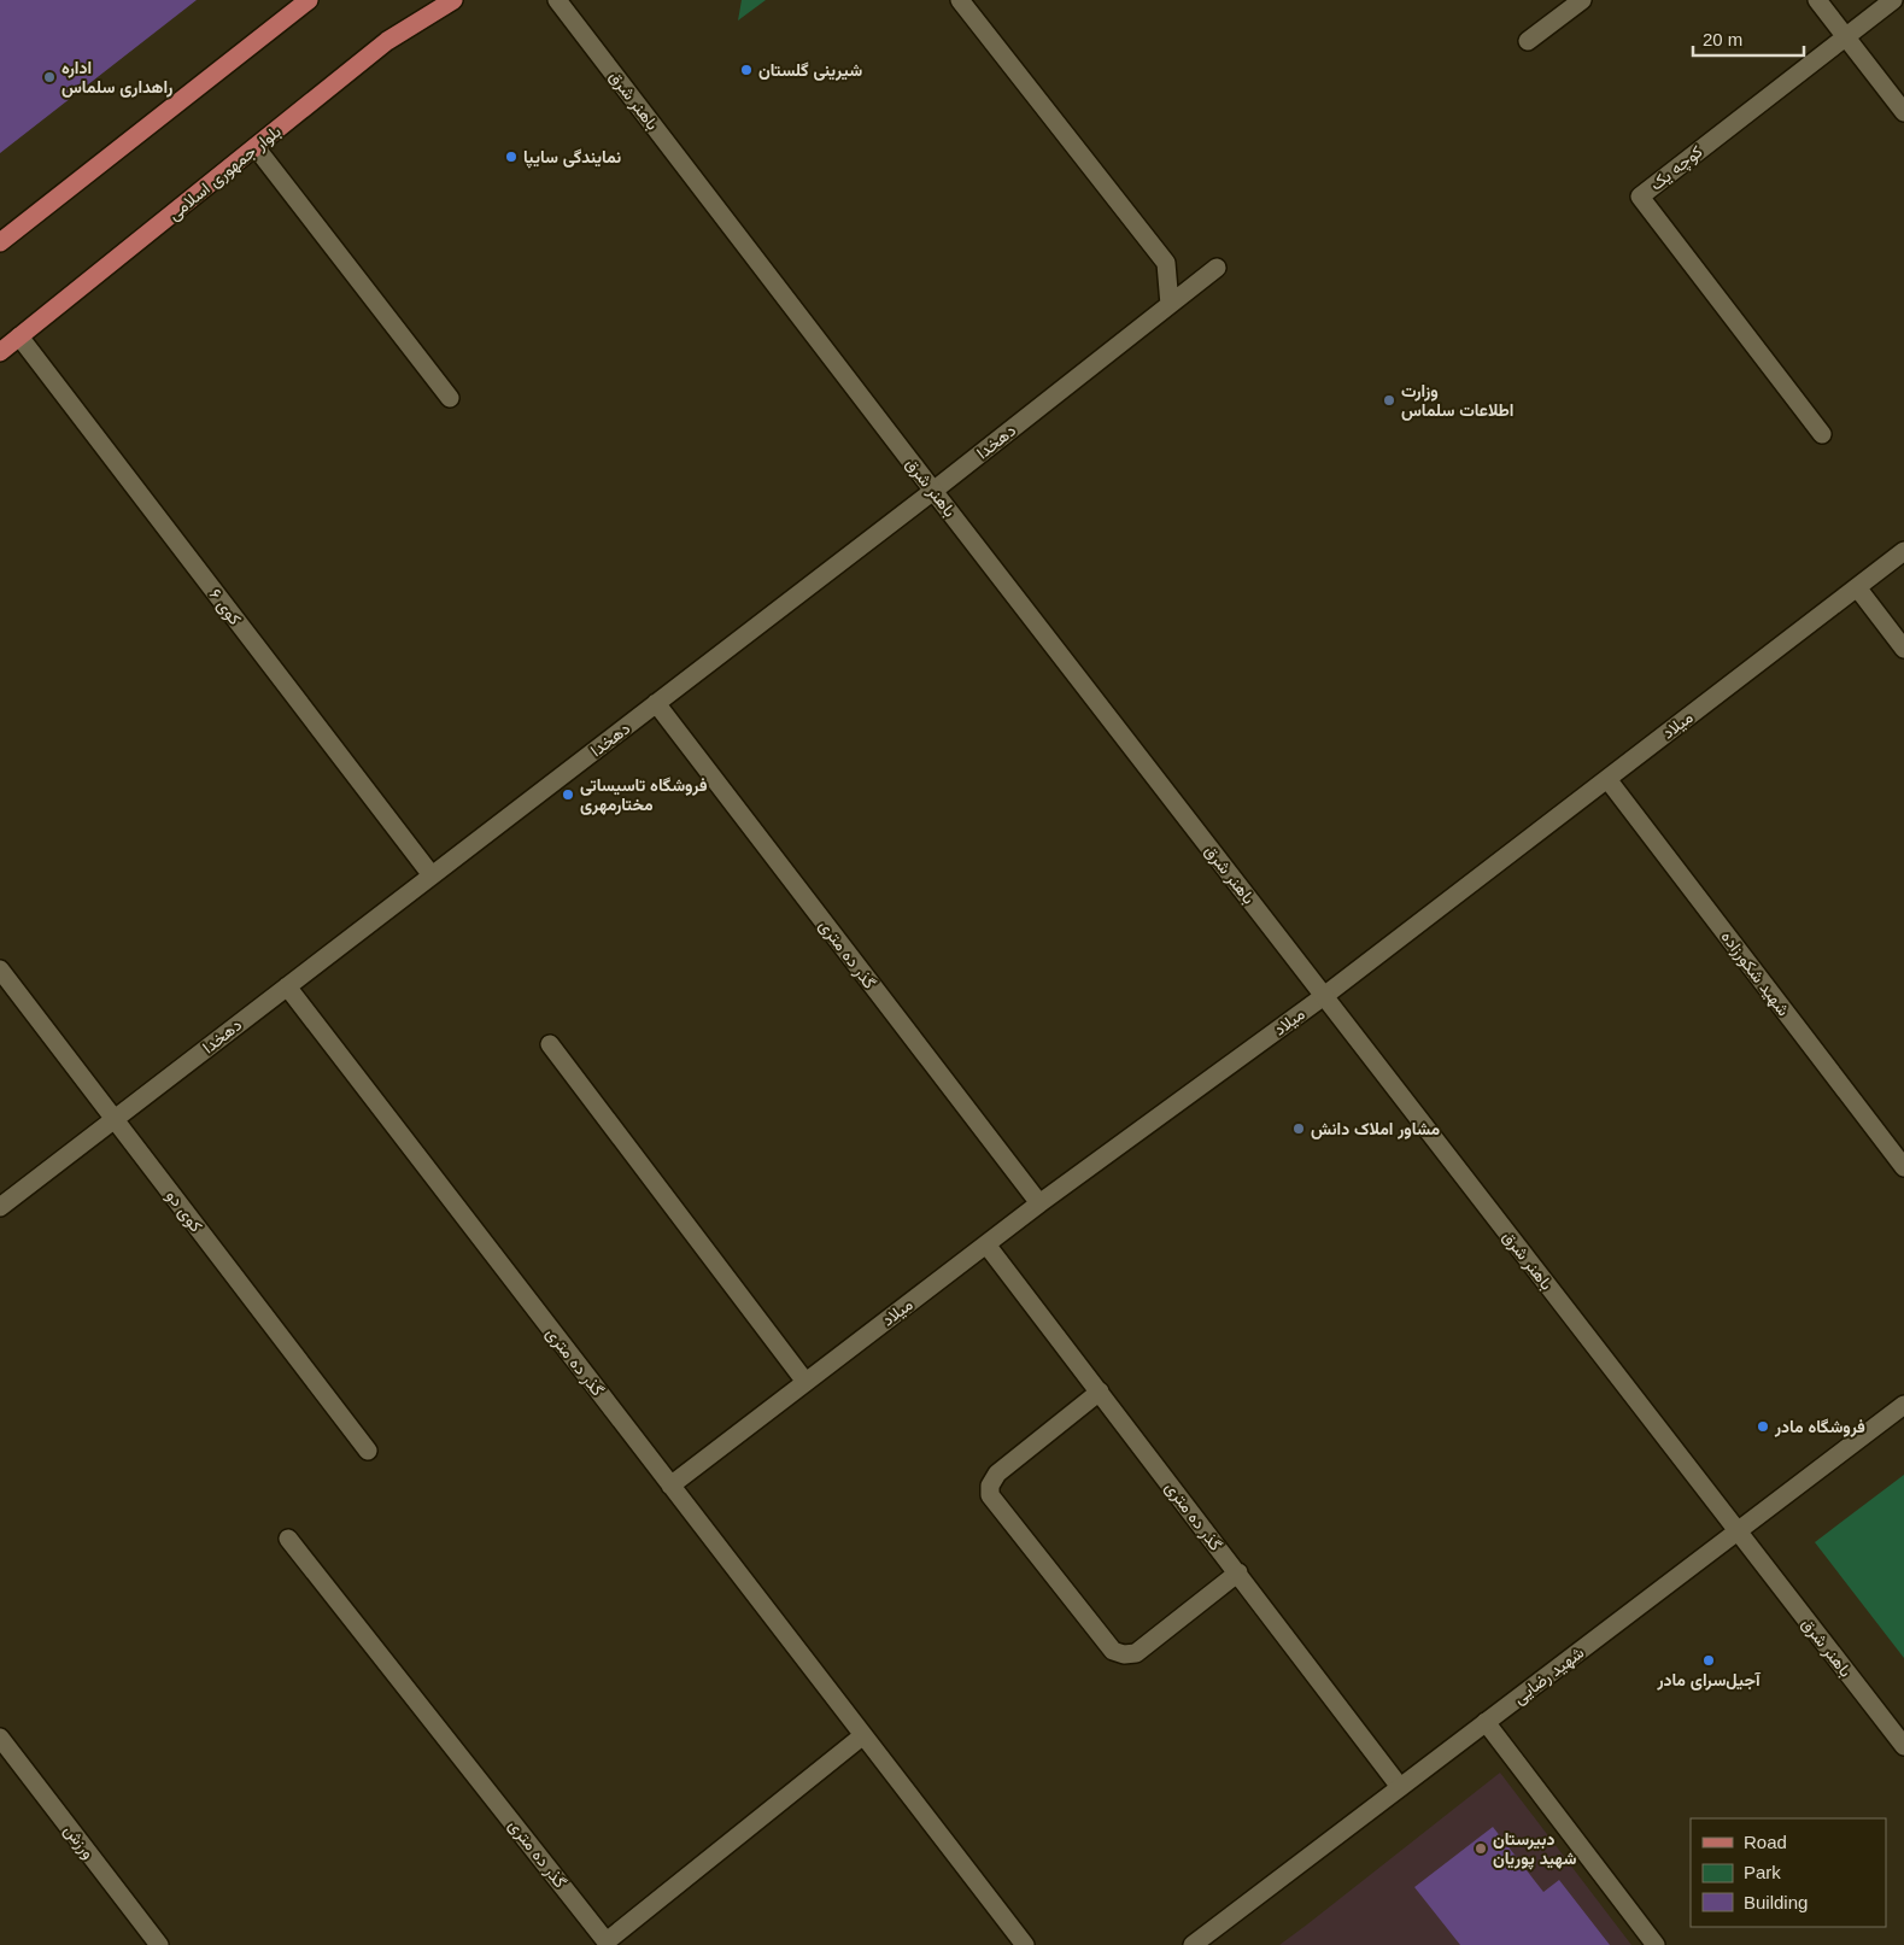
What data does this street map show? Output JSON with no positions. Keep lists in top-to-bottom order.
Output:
{
  "streets": {
    "main road": ["بلوار جمهوری اسلامی"],
    "street": [
      "باهنر شرق",
      "کوچه یک",
      "دهخدا",
      "کوی ۶",
      "میلاد",
      "گذر ده متری",
      "شهید شکورزاده",
      "کوی دو",
      "شهید رضایی",
      "ورزش"
    ]
  },
  "crossings": [
    ["باهنر شرق", "دهخدا"],
    ["باهنر شرق", "میلاد"],
    ["باهنر شرق", "شهید رضایی"],
    ["بلوار جمهوری اسلامی", "کوی ۶"],
    ["دهخدا", "کوی ۶"],
    ["دهخدا", "گذر ده متری"],
    ["دهخدا", "کوی دو"],
    ["میلاد", "گذر ده متری"],
    ["میلاد", "شهید شکورزاده"],
    ["گذر ده متری", "شهید رضایی"]
  ],
  "places": [
    "شیرینی گلستان",
    "اداره راهداری سلماس",
    "نمایندگی سایپا",
    "وزارت اطلاعات سلماس",
    "فروشگاه تاسیساتی مختارمهری",
    "مشاور املاک دانش",
    "فروشگاه مادر",
    "آجیل‌سرای مادر",
    "دبیرستان شهید پوریان"
  ],
  "legend": ["Road", "Park", "Building"],
  "scale_bar": "20 m"
}
